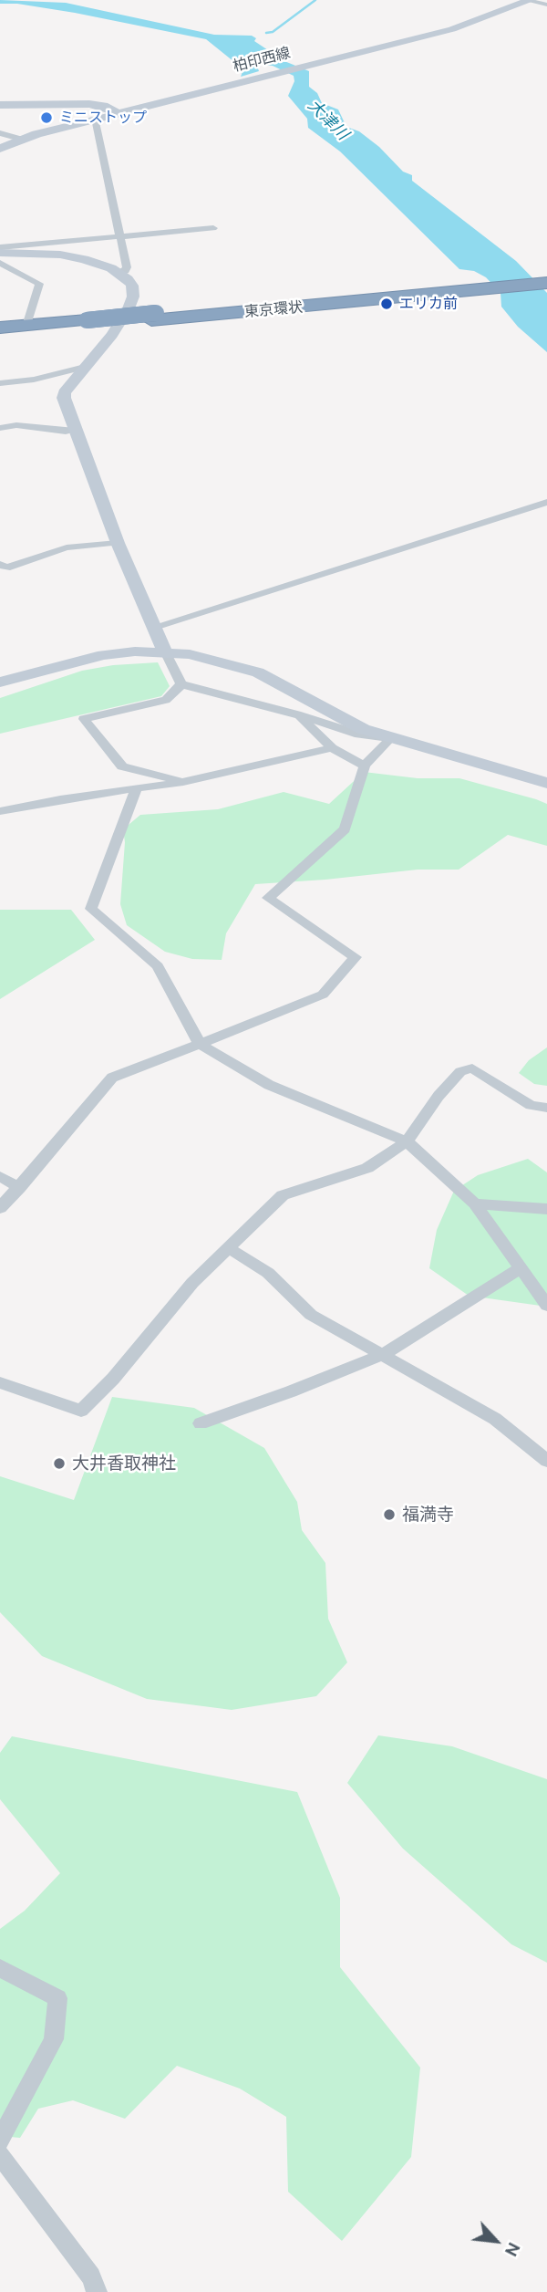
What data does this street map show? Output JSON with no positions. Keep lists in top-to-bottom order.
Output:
{
  "streets": {
    "highway": ["東京環状"],
    "street": ["柏印西線"]
  },
  "water": ["大津川"],
  "places": [
    "ミニストップ",
    "エリカ前",
    "大井香取神社",
    "福満寺"
  ],
  "north": "bottom right"
}
